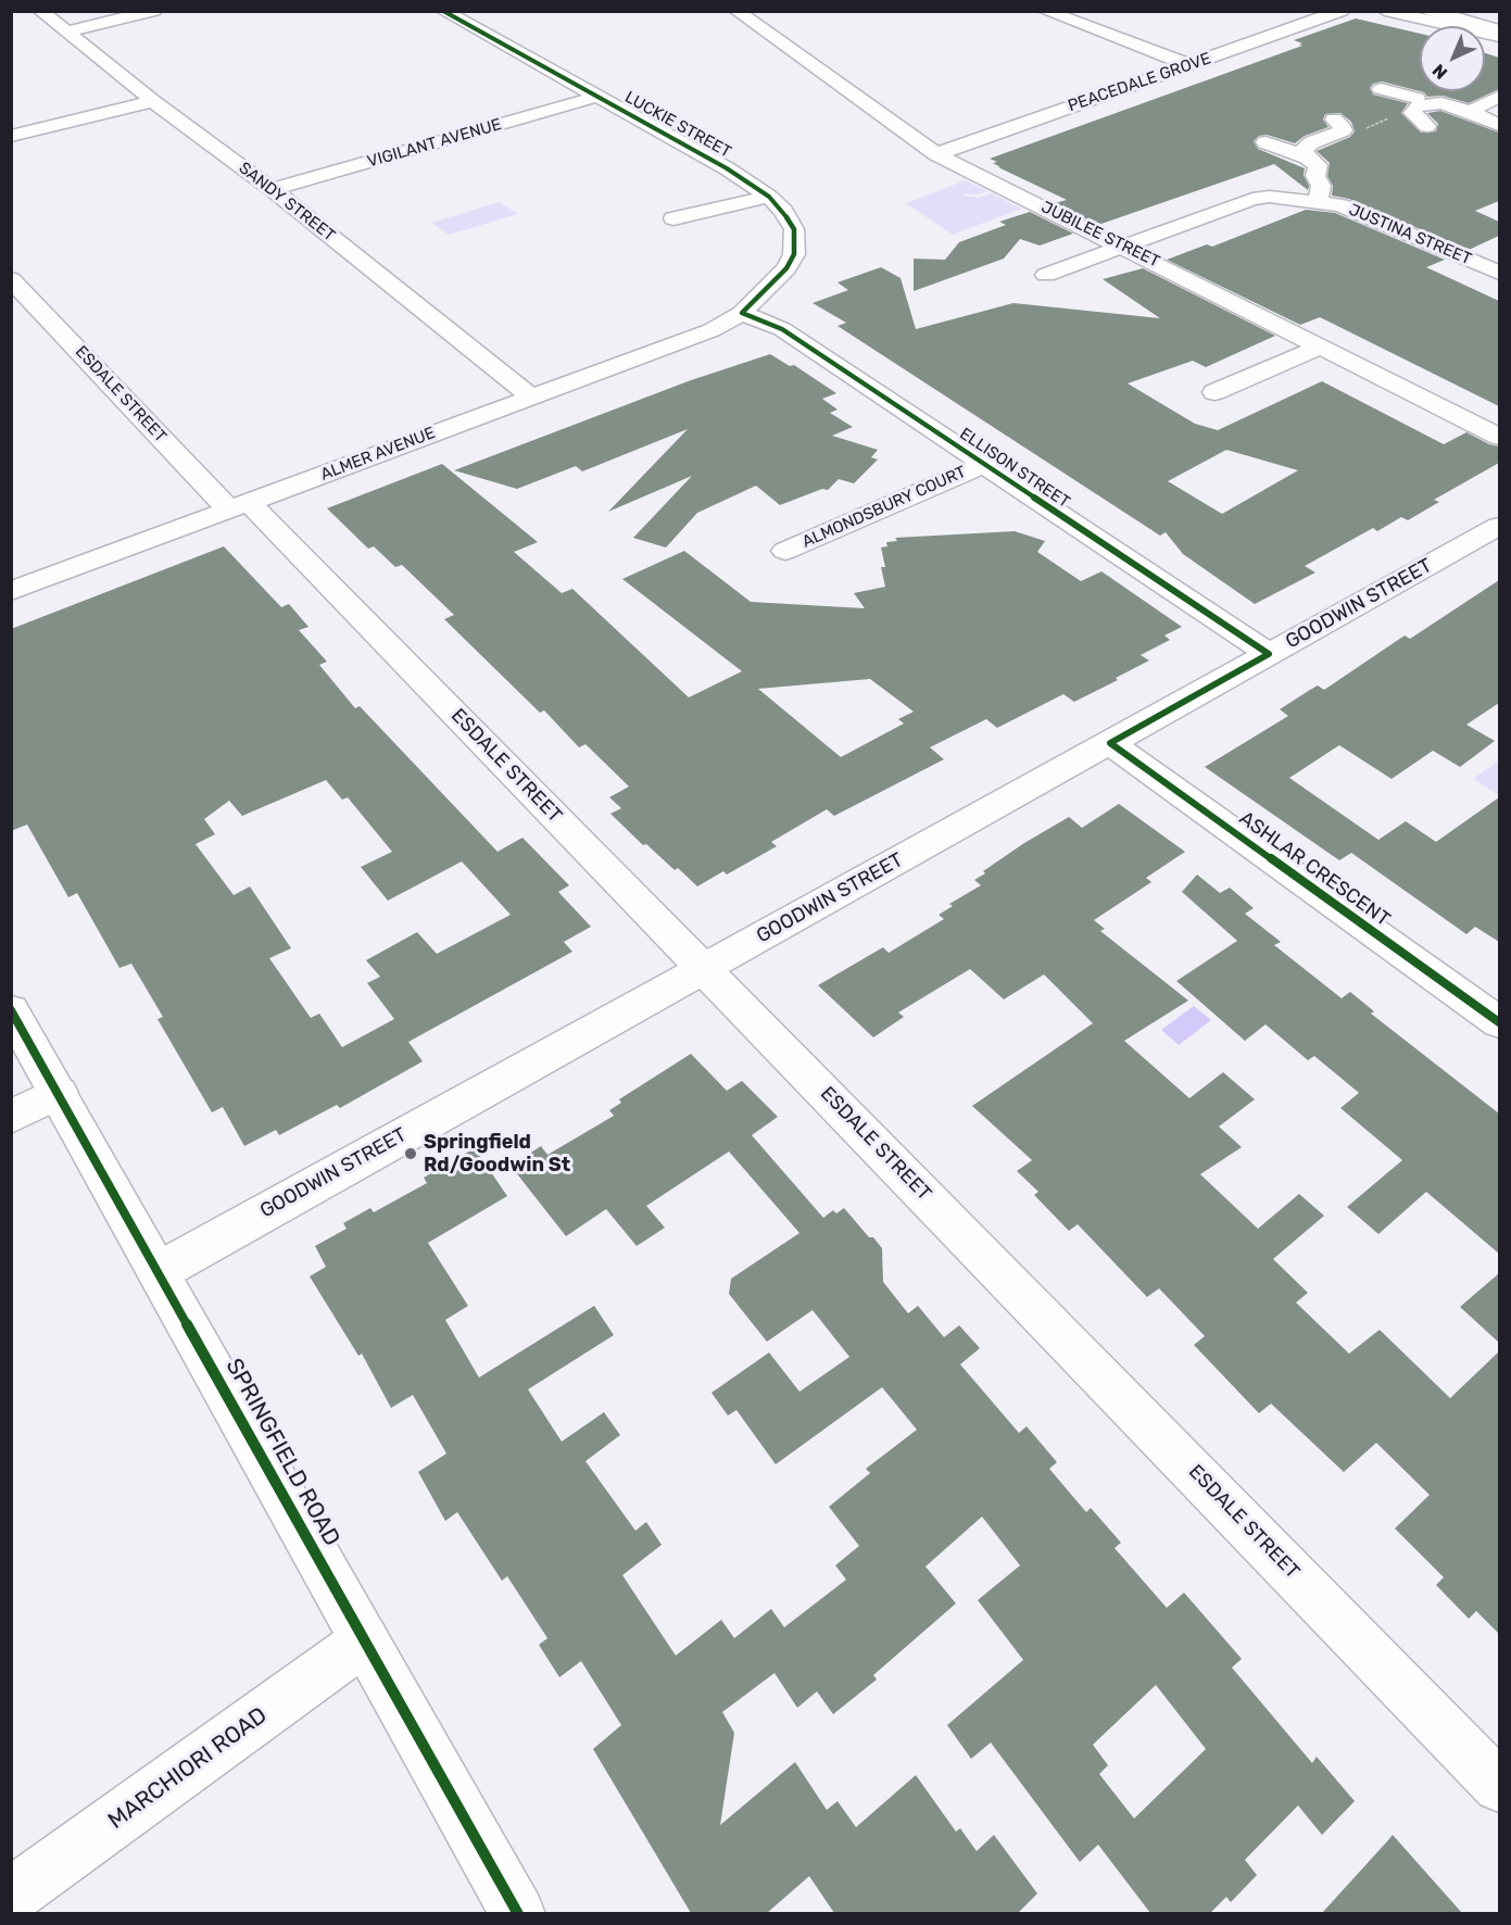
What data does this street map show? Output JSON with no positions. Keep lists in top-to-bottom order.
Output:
{
  "streets": {
    "street": [
      "PEACEDALE GROVE",
      "LUCKIE STREET",
      "VIGILANT AVENUE",
      "SANDY STREET",
      "JUBILEE STREET",
      "JUSTINA STREET",
      "ESDALE STREET",
      "ALMER AVENUE",
      "ELLISON STREET",
      "ALMONDSBURY COURT",
      "GOODWIN STREET",
      "ASHLAR CRESCENT",
      "SPRINGFIELD ROAD",
      "MARCHIORI ROAD"
    ]
  },
  "crossings": [
    ["PEACEDALE GROVE", "JUBILEE STREET"],
    ["LUCKIE STREET", "VIGILANT AVENUE"],
    ["LUCKIE STREET", "ALMER AVENUE"],
    ["LUCKIE STREET", "ELLISON STREET"],
    ["VIGILANT AVENUE", "SANDY STREET"],
    ["SANDY STREET", "ALMER AVENUE"],
    ["JUBILEE STREET", "JUSTINA STREET"],
    ["ESDALE STREET", "ALMER AVENUE"],
    ["ESDALE STREET", "GOODWIN STREET"],
    ["ALMER AVENUE", "ELLISON STREET"],
    ["ELLISON STREET", "ALMONDSBURY COURT"],
    ["ELLISON STREET", "GOODWIN STREET"],
    ["GOODWIN STREET", "ASHLAR CRESCENT"],
    ["GOODWIN STREET", "SPRINGFIELD ROAD"],
    ["SPRINGFIELD ROAD", "MARCHIORI ROAD"]
  ],
  "places": ["Springfield Rd/Goodwin St"],
  "north": "bottom left"
}
